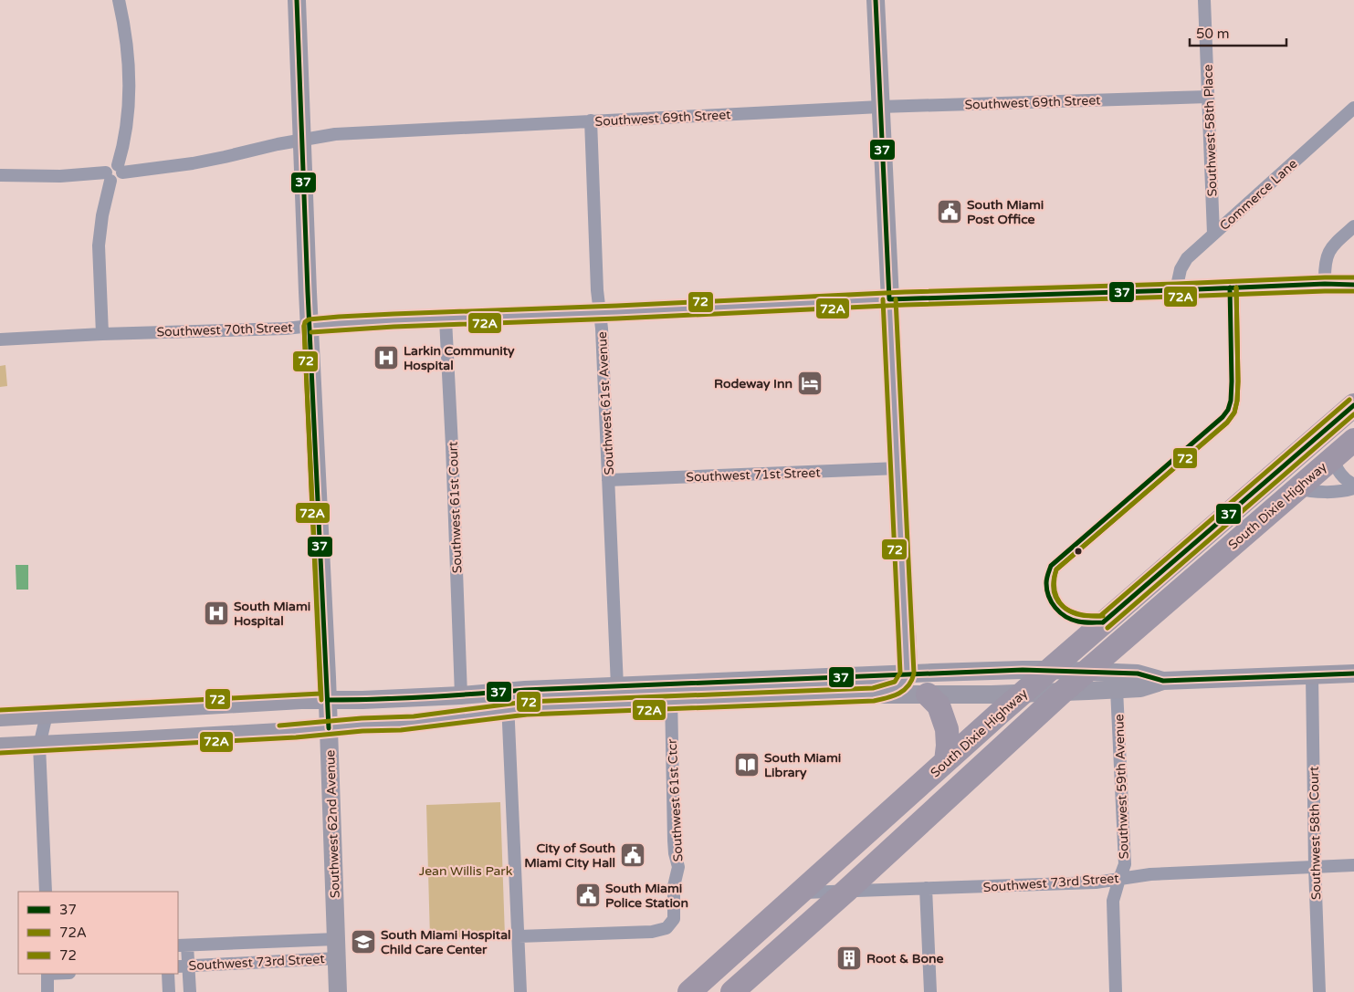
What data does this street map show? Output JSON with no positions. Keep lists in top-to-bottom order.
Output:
{
  "streets": {
    "highway": ["South Dixie Highway"],
    "street": [
      "Southwest 69th Street",
      "Southwest 58th Place",
      "Commerce Lane",
      "Southwest 70th Street",
      "Southwest 61st Avenue",
      "Southwest 71st Street",
      "Southwest 61st Court",
      "Southwest 59th Avenue",
      "Southwest 61st Ctcr",
      "Southwest 62nd Avenue",
      "Southwest 58th Court",
      "Southwest 73rd Street"
    ]
  },
  "crossings": [
    ["Southwest 69th Street", "Southwest 58th Place"],
    ["Southwest 69th Street", "Southwest 61st Avenue"],
    ["Southwest 69th Street", "Southwest 62nd Avenue"],
    ["Southwest 58th Place", "Commerce Lane"],
    ["Commerce Lane", "Southwest 70th Street"],
    ["Southwest 70th Street", "Southwest 61st Avenue"],
    ["Southwest 70th Street", "Southwest 61st Court"],
    ["Southwest 70th Street", "Southwest 62nd Avenue"],
    ["Southwest 61st Avenue", "Southwest 71st Street"],
    ["South Dixie Highway", "Southwest 73rd Street"],
    ["Southwest 59th Avenue", "Southwest 73rd Street"],
    ["Southwest 62nd Avenue", "Southwest 73rd Street"],
    ["Southwest 58th Court", "Southwest 73rd Street"]
  ],
  "parks": ["Jean Willis Park"],
  "places": {
    "public building": ["South Miami Post Office", "City of South Miami City Hall", "South Miami Police Station"],
    "hospital": ["Larkin Community Hospital", "South Miami Hospital"],
    "hotel": ["Rodeway Inn"],
    "library": ["South Miami Library"],
    "school or university": ["South Miami Hospital Child Care Center"],
    "building": ["Root & Bone"]
  },
  "lines": ["transit line 37", "transit line 72", "transit line 72A"],
  "legend": ["37", "72A", "72"],
  "scale_bar": "50 m"
}
